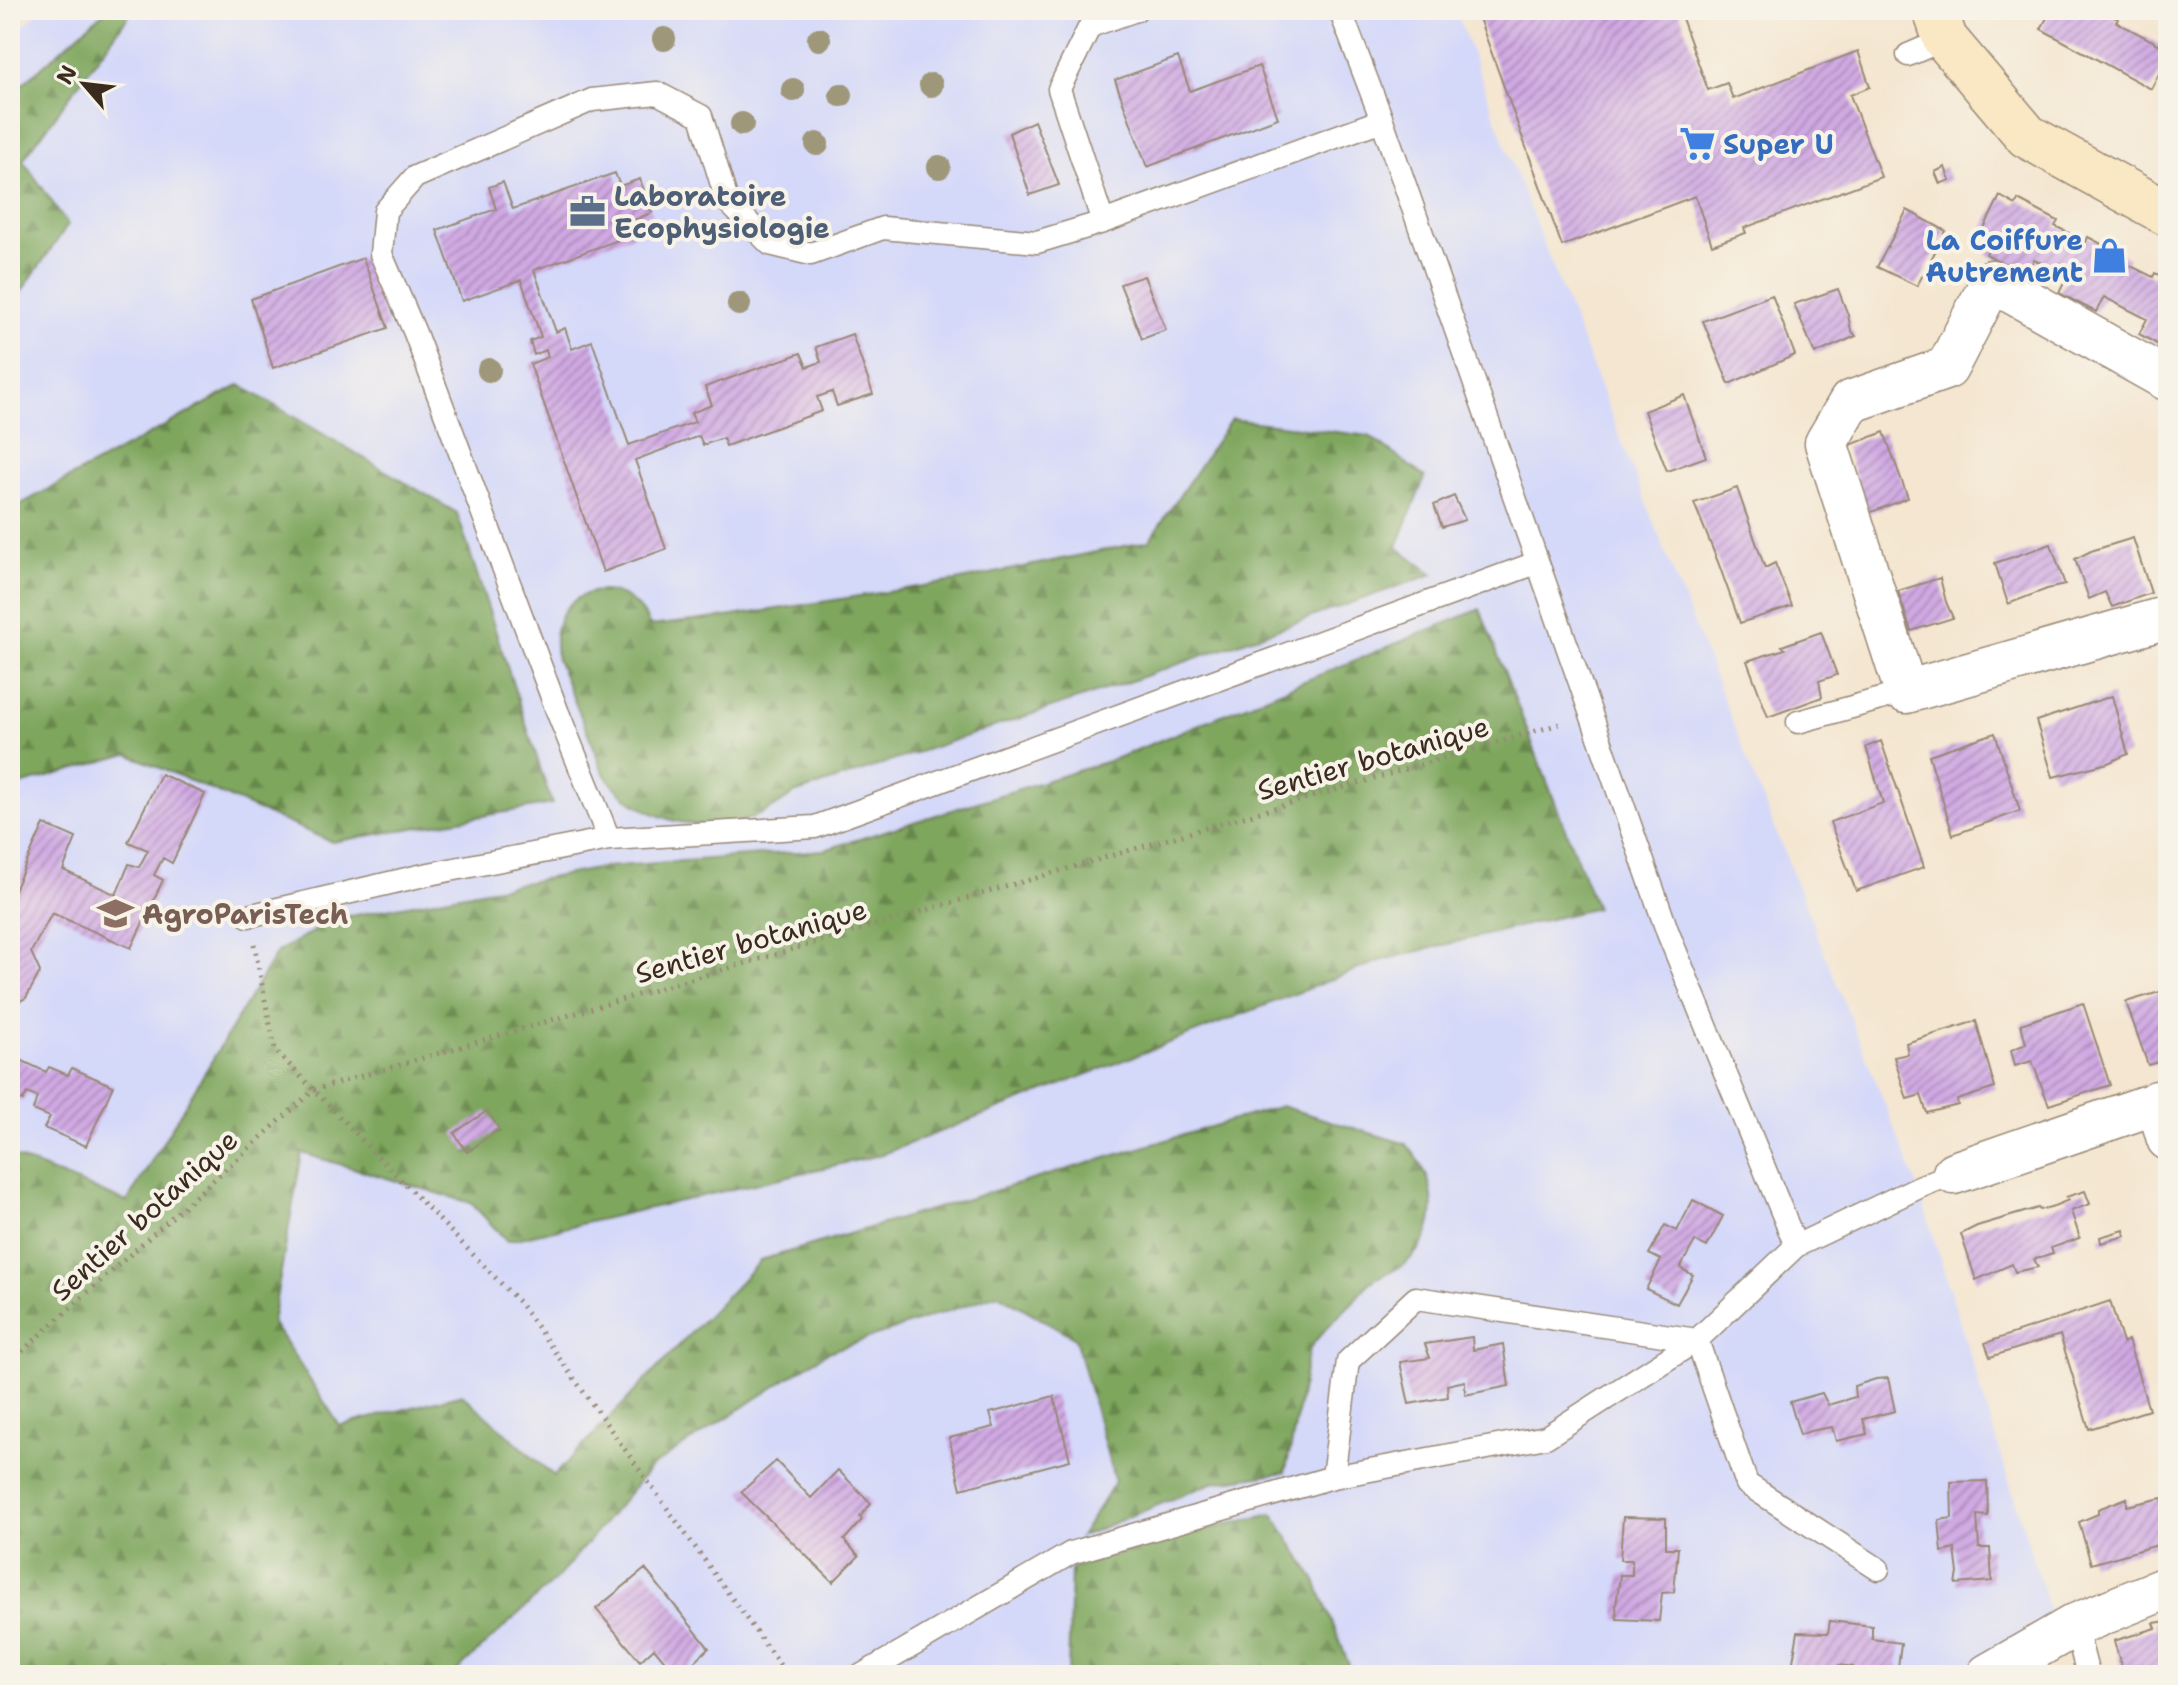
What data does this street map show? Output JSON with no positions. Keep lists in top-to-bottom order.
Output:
{
  "streets": {
    "path": ["Sentier botanique"]
  },
  "places": {
    "supermarket": ["Super U"],
    "office": ["Laboratoire Ecophysiologie"],
    "shop": ["La Coiffure Autrement"],
    "school or university": ["AgroParisTech"]
  },
  "north": "top left"
}
